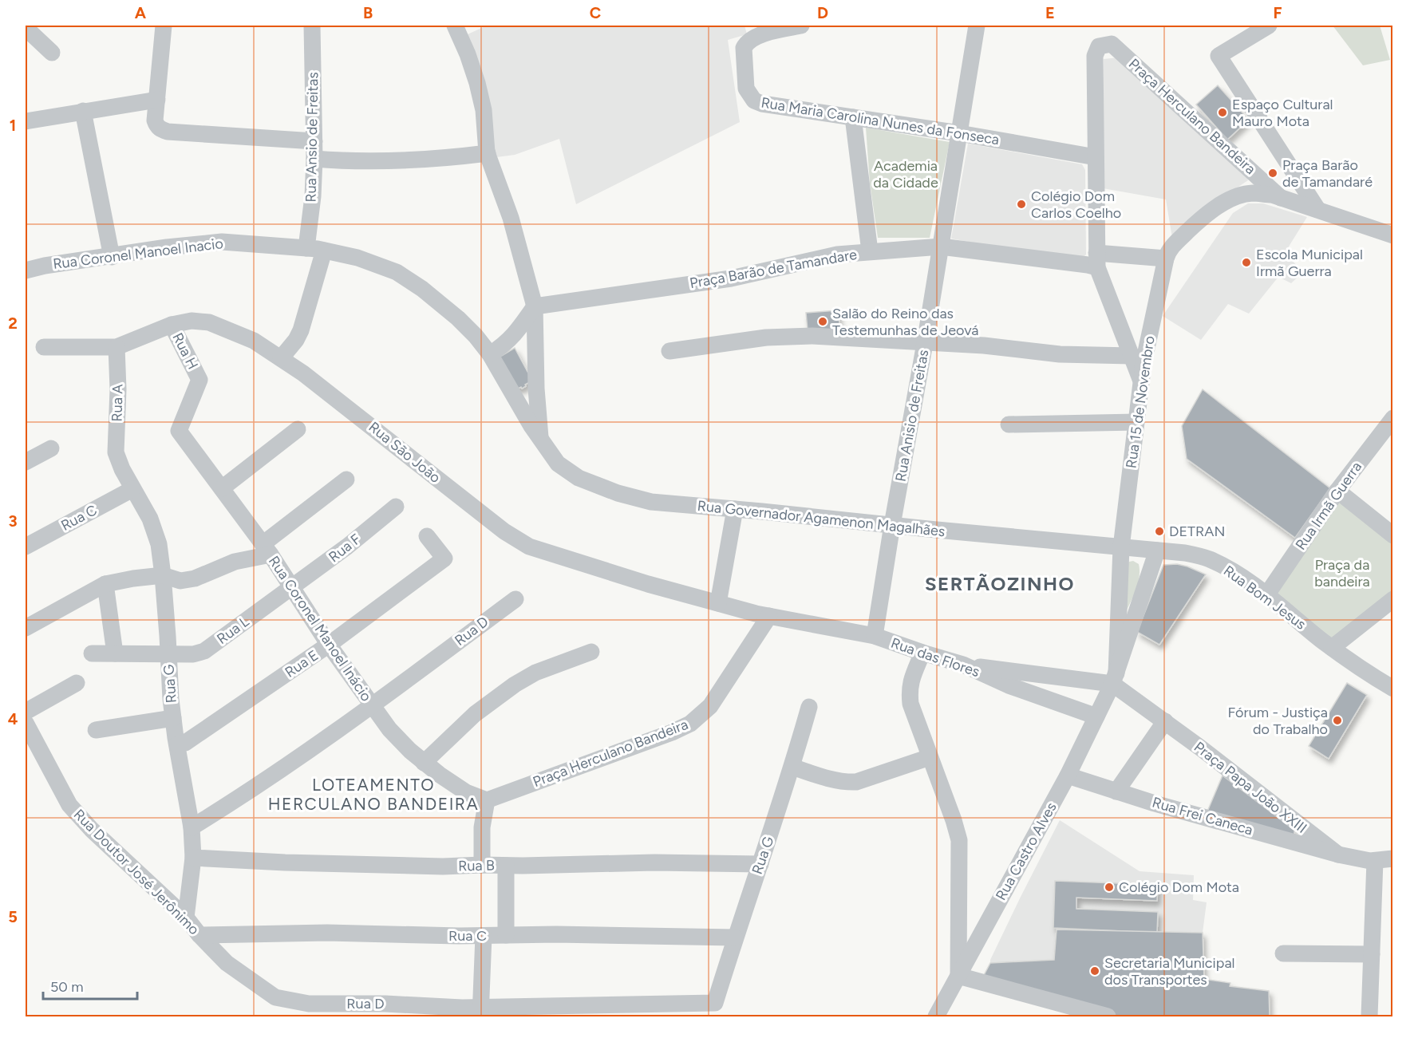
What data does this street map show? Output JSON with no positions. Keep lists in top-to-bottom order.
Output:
{
  "streets": {
    "street": [
      "Praça Herculano Bandeira",
      "Rua Maria Carolina Nunes da Fonseca",
      "Rua Ansio de Freitas",
      "Rua Coronel Manoel Inacio",
      "Praça Barão de Tamandare",
      "Rua H",
      "Rua 15 de Novembro",
      "Rua A",
      "Rua Anisio de Freitas",
      "Rua São João",
      "Rua Irmã Guerra",
      "Rua C",
      "Rua Governador Agamenon Magalhães",
      "Rua F",
      "Rua Bom Jesus",
      "Rua Coronel Manoel Inácio",
      "Rua L",
      "Rua D",
      "Rua das Flores",
      "Rua E",
      "Rua G",
      "Praça Papa João XXIII",
      "Rua Frei Caneca",
      "Rua Castro Alves",
      "Rua B",
      "Rua Doutor José Jerônimo"
    ]
  },
  "crossings": [
    ["Praça Herculano Bandeira", "Rua Maria Carolina Nunes da Fonseca"],
    ["Praça Herculano Bandeira", "Rua São João"],
    ["Praça Herculano Bandeira", "Rua Coronel Manoel Inácio"],
    ["Praça Herculano Bandeira", "Rua das Flores"],
    ["Rua Maria Carolina Nunes da Fonseca", "Rua Anisio de Freitas"],
    ["Rua Ansio de Freitas", "Rua Coronel Manoel Inacio"],
    ["Rua Coronel Manoel Inacio", "Rua Governador Agamenon Magalhães"],
    ["Praça Barão de Tamandare", "Rua 15 de Novembro"],
    ["Praça Barão de Tamandare", "Rua Anisio de Freitas"],
    ["Rua H", "Rua São João"],
    ["Rua H", "Rua Coronel Manoel Inácio"],
    ["Rua 15 de Novembro", "Rua Governador Agamenon Magalhães"],
    ["Rua 15 de Novembro", "Rua Bom Jesus"],
    ["Rua 15 de Novembro", "Praça Papa João XXIII"],
    ["Rua 15 de Novembro", "Rua Castro Alves"],
    ["Rua A", "Rua São João"],
    ["Rua A", "Rua G"],
    ["Rua Anisio de Freitas", "Rua Governador Agamenon Magalhães"],
    ["Rua Anisio de Freitas", "Rua das Flores"],
    ["Rua São João", "Rua das Flores"],
    ["Rua Irmã Guerra", "Rua Bom Jesus"],
    ["Rua C", "Rua G"],
    ["Rua C", "Rua Doutor José Jerônimo"],
    ["Rua Governador Agamenon Magalhães", "Rua Bom Jesus"],
    ["Rua F", "Rua Coronel Manoel Inácio"],
    ["Rua F", "Rua L"],
    ["Rua Bom Jesus", "Rua Castro Alves"],
    ["Rua Coronel Manoel Inácio", "Rua L"],
    ["Rua Coronel Manoel Inácio", "Rua D"],
    ["Rua Coronel Manoel Inácio", "Rua E"],
    ["Rua L", "Rua G"],
    ["Rua D", "Rua G"],
    ["Rua D", "Rua Doutor José Jerônimo"],
    ["Rua das Flores", "Rua Castro Alves"],
    ["Rua E", "Rua G"],
    ["Rua G", "Rua B"],
    ["Rua G", "Rua Doutor José Jerônimo"],
    ["Praça Papa João XXIII", "Rua Frei Caneca"],
    ["Praça Papa João XXIII", "Rua Castro Alves"],
    ["Rua Frei Caneca", "Rua Castro Alves"]
  ],
  "districts": ["SERTÃOZINHO", "LOTEAMENTO HERCULANO BANDEIRA"],
  "parks": ["Academia da Cidade", "Praça da bandeira"],
  "places": [
    "Espaço Cultural Mauro Mota",
    "Praça Barão de Tamandaré",
    "Colégio Dom Carlos Coelho",
    "Escola Municipal Irmã Guerra",
    "Salão do Reino das Testemunhas de Jeová",
    "DETRAN",
    "Fórum - Justiça do Trabalho",
    "Colégio Dom Mota",
    "Secretaria Municipal dos Transportes"
  ],
  "scale_bar": "50 m",
  "grid": {
    "columns": [
      "A",
      "B",
      "C",
      "D",
      "E",
      "F"
    ],
    "rows": [
      "1",
      "2",
      "3",
      "4",
      "5"
    ]
  }
}
